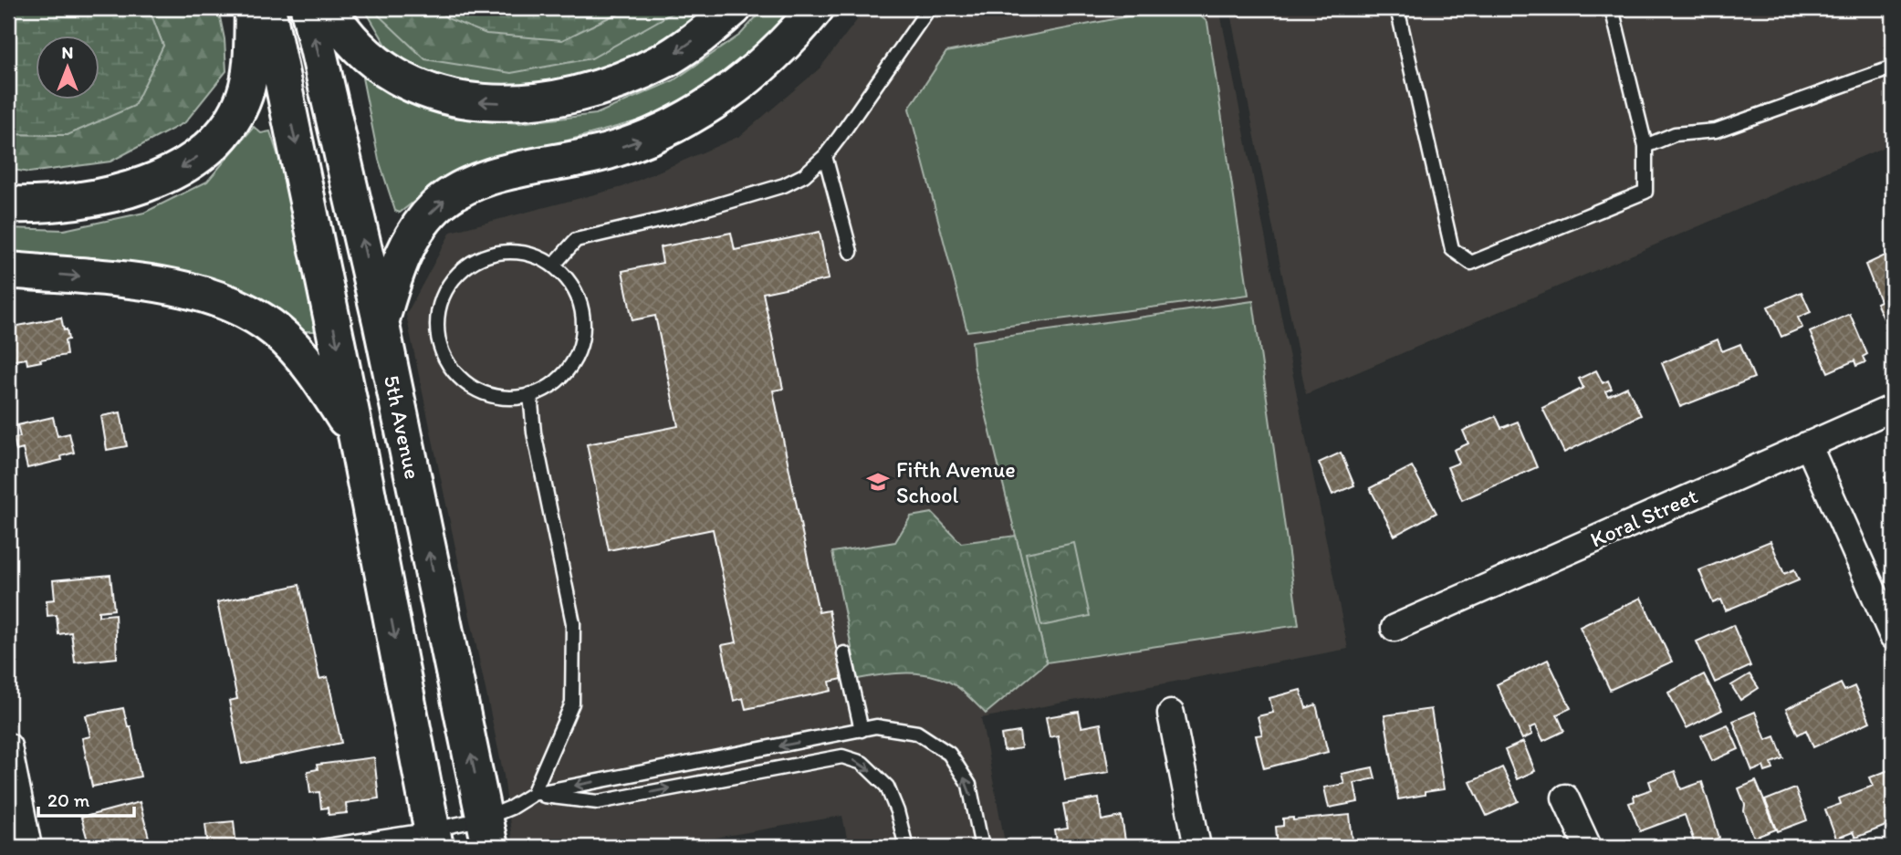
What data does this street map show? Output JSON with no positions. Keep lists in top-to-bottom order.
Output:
{
  "streets": {
    "main road": ["5th Avenue"],
    "street": ["Koral Street"]
  },
  "places": {
    "school or university": ["Fifth Avenue School"]
  },
  "scale_bar": "20 m",
  "north": "top"
}
